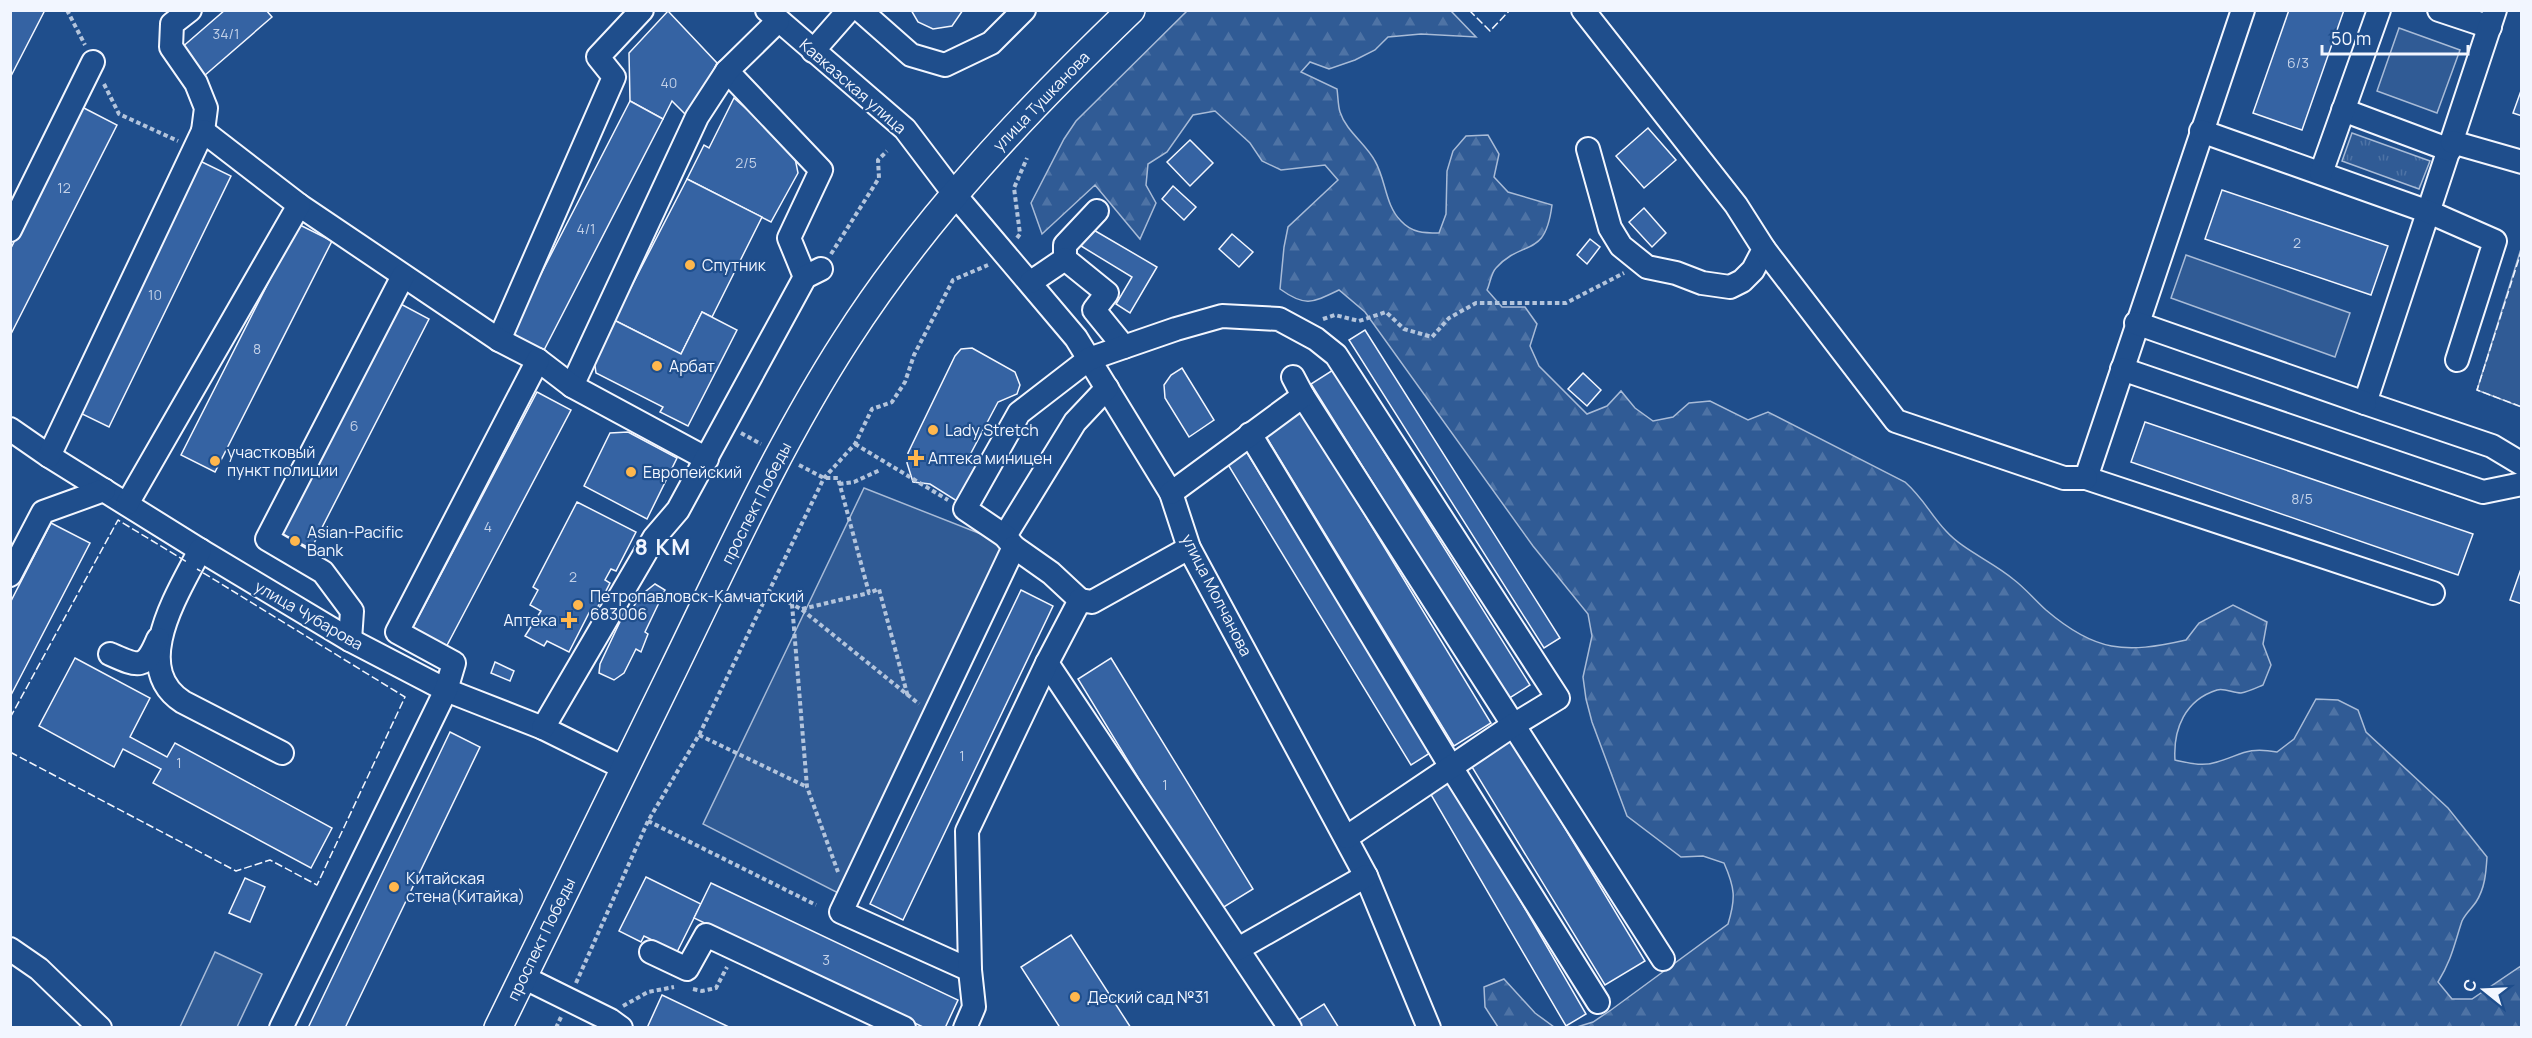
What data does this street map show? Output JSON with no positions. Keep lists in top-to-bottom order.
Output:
{
  "streets": {
    "main road": ["улица Тушканова", "проспект Победы"],
    "street": ["Кавказская улица", "улица Молчанова", "улица Чубарова"]
  },
  "crossings": [
    ["Кавказская улица", "улица Тушканова"],
    ["Кавказская улица", "проспект Победы"],
    ["Кавказская улица", "улица Молчанова"],
    ["улица Тушканова", "проспект Победы"],
    ["улица Тушканова", "улица Молчанова"],
    ["проспект Победы", "улица Молчанова"],
    ["проспект Победы", "улица Чубарова"]
  ],
  "districts": ["8 КМ"],
  "places": {
    "other": [
      "Спутник",
      "Арбат",
      "Lady Stretch",
      "участковый пункт полиции",
      "Европейский",
      "Asian-Pacific Bank",
      "Петропавловск-Камчатский 683006",
      "Китайская стена(Китайка)",
      "Деский сад №31"
    ],
    "health": ["Аптека миницен", "Аптека"]
  },
  "house_numbers": [
    "34/1",
    "6/3",
    "40",
    "2/5",
    "12",
    "4/1",
    "2",
    "10",
    "8",
    "6",
    "8/5",
    "4",
    "2",
    "1",
    "1",
    "1",
    "3"
  ],
  "scale_bar": "50 m",
  "north": "left"
}
